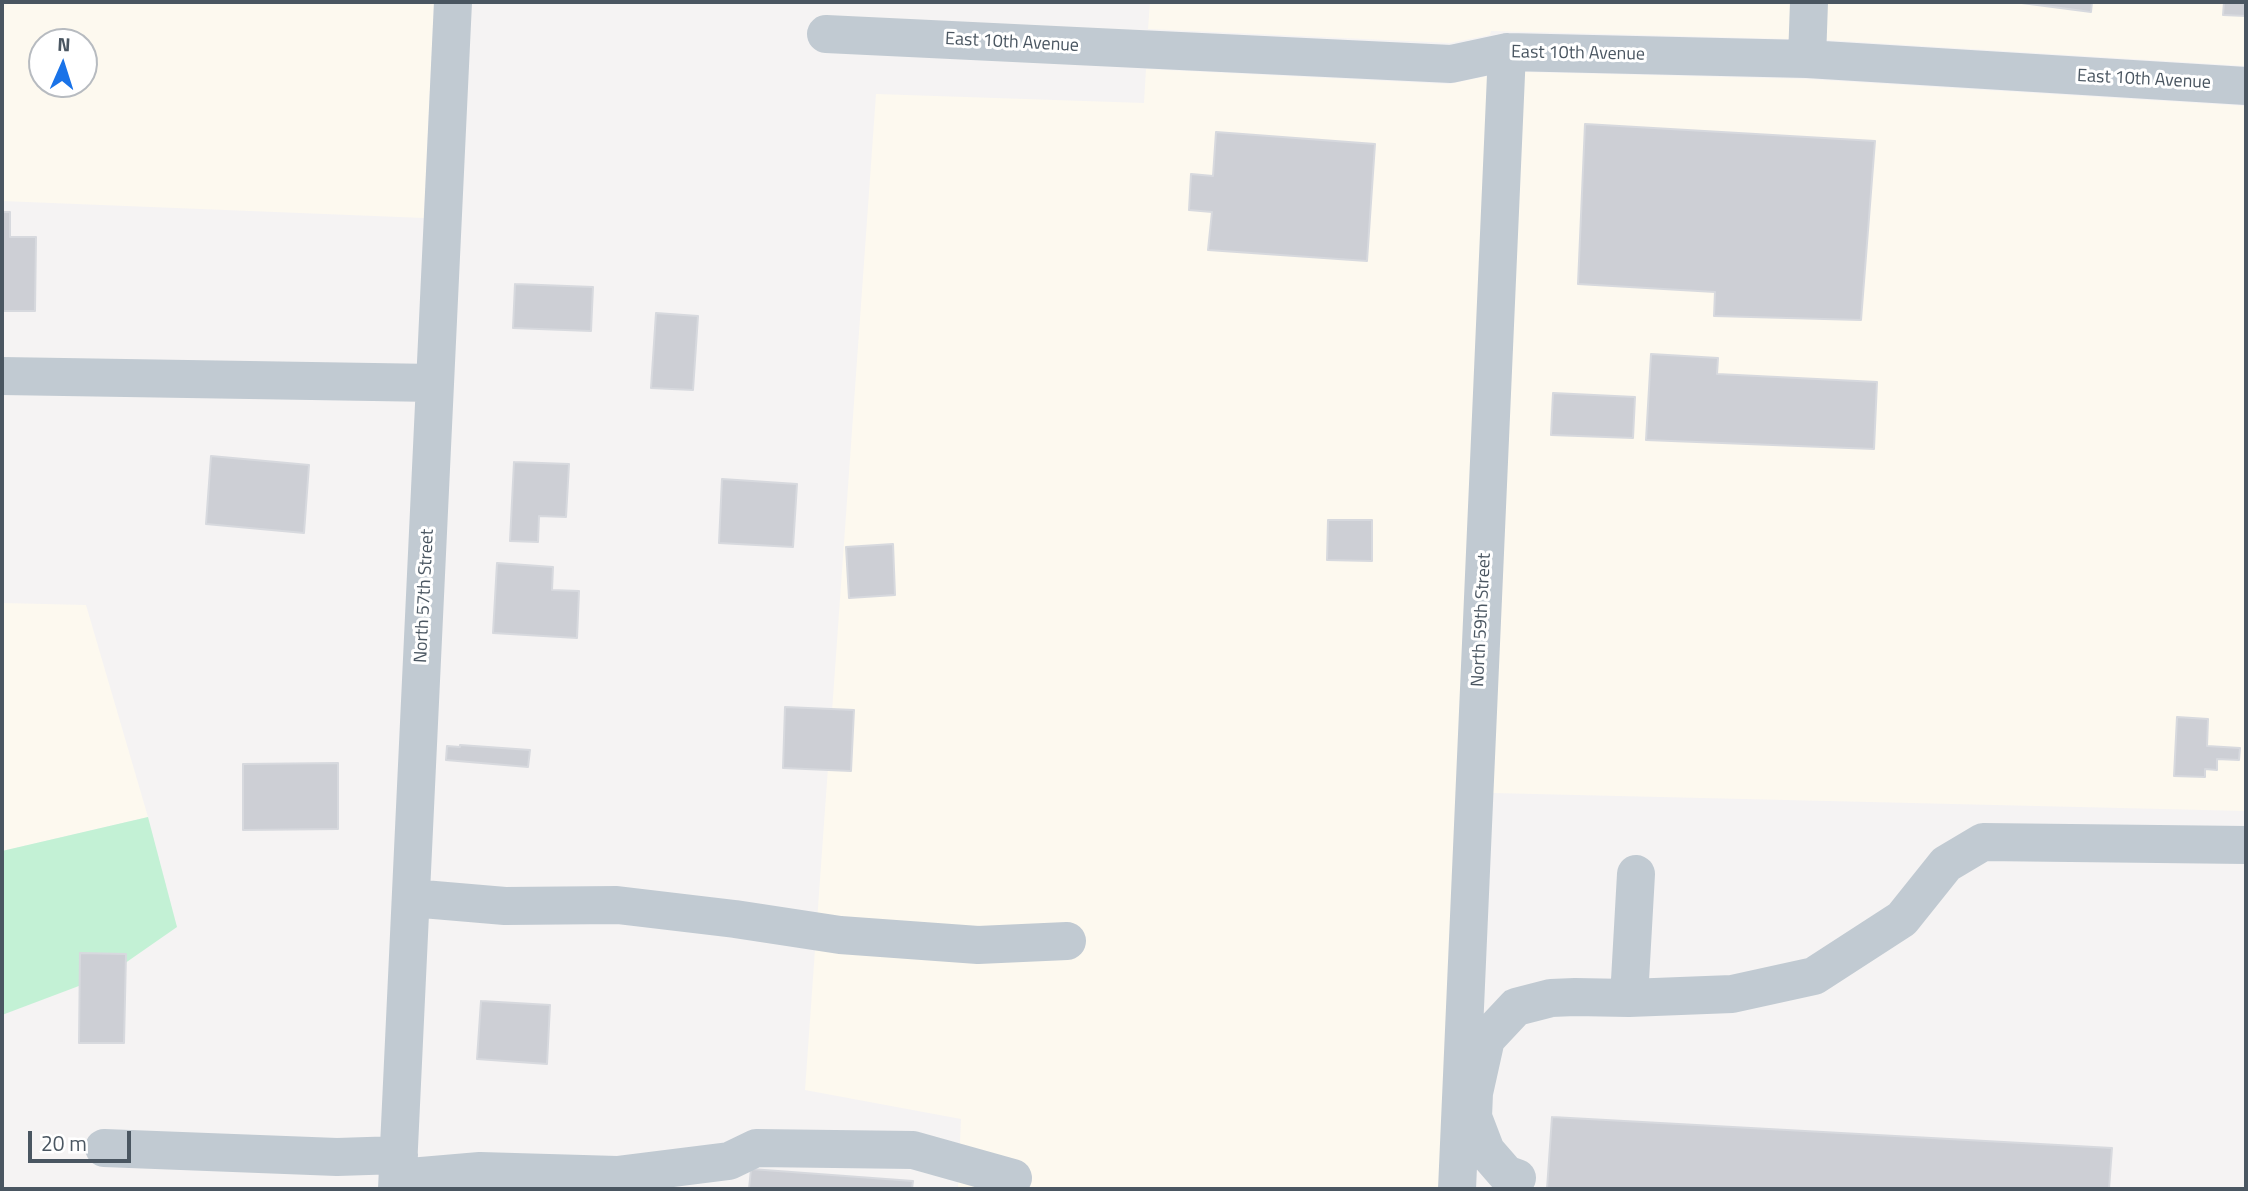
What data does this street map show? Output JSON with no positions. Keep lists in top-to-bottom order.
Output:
{
  "streets": {
    "street": ["East 10th Avenue", "North 57th Street", "North 59th Street"]
  },
  "crossings": [
    ["East 10th Avenue", "North 59th Street"]
  ],
  "scale_bar": "20 m",
  "north": "top"
}
